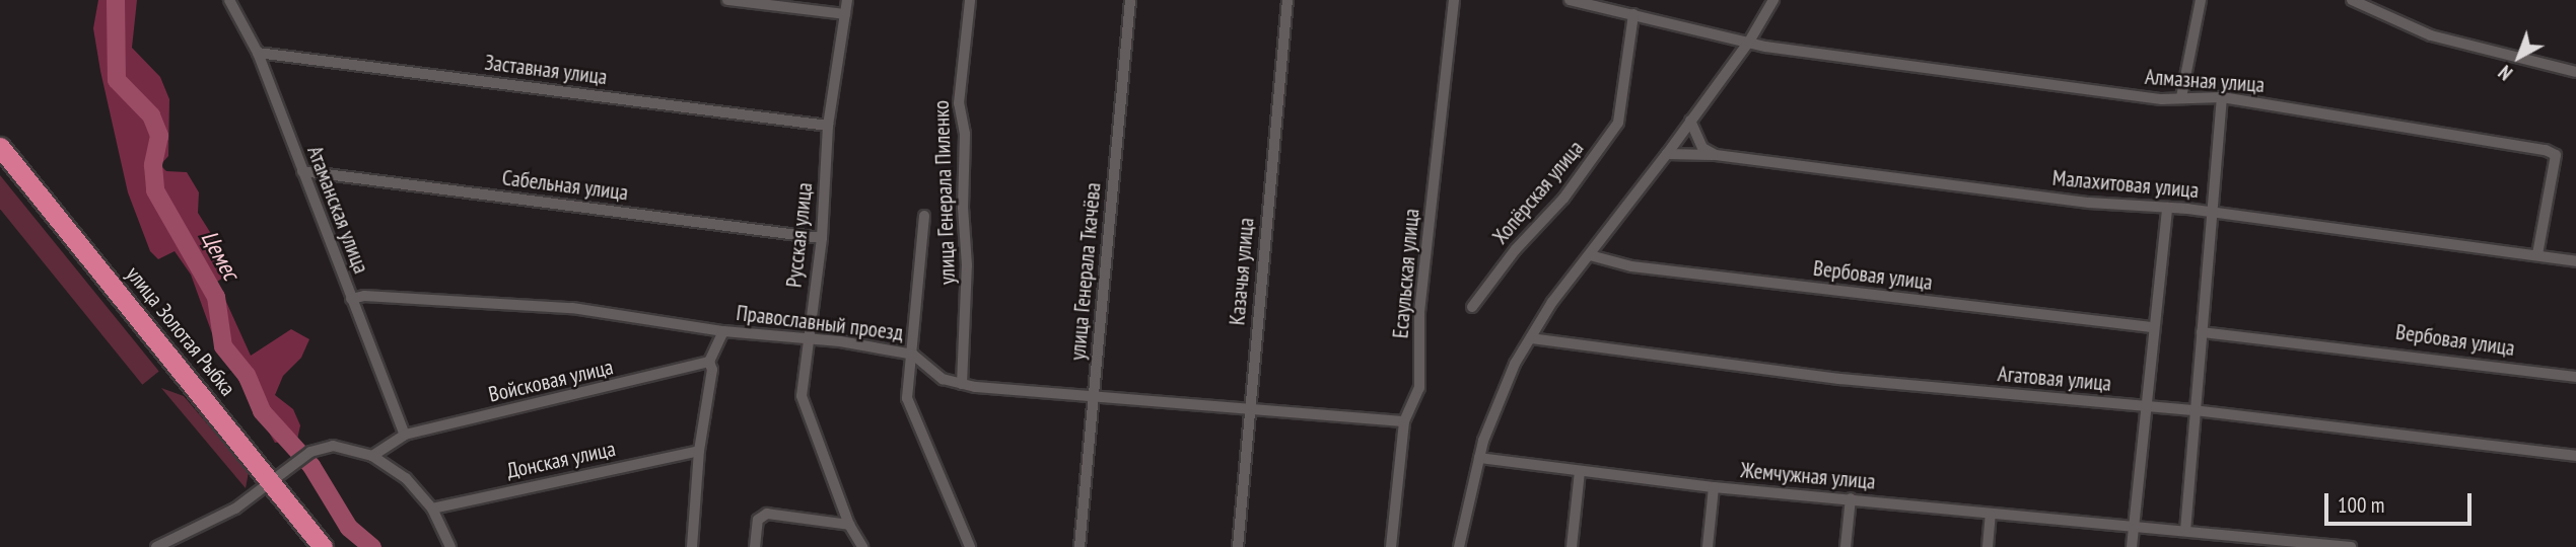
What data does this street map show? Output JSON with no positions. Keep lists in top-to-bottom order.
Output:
{
  "streets": {
    "highway": ["улица Золотая Рыбка"],
    "street": [
      "Заставная улица",
      "Алмазная улица",
      "Малахитовая улица",
      "Сабельная улица",
      "улица Генерала Пиленко",
      "Хопёрская улица",
      "Атаманская улица",
      "Русская улица",
      "улица Генерала Ткачёва",
      "Казачья улица",
      "Есаульская улица",
      "Вербовая улица",
      "Православный проезд",
      "Агатовая улица",
      "Войсковая улица",
      "Донская улица",
      "Жемчужная улица"
    ]
  },
  "crossings": [
    ["Заставная улица", "Атаманская улица"],
    ["Заставная улица", "Русская улица"],
    ["Алмазная улица", "Малахитовая улица"],
    ["Алмазная улица", "Хопёрская улица"],
    ["Сабельная улица", "Атаманская улица"],
    ["Сабельная улица", "Русская улица"],
    ["улица Генерала Пиленко", "Православный проезд"],
    ["Атаманская улица", "Православный проезд"],
    ["Атаманская улица", "Войсковая улица"],
    ["Русская улица", "Православный проезд"],
    ["улица Генерала Ткачёва", "Православный проезд"],
    ["Казачья улица", "Православный проезд"],
    ["Есаульская улица", "Православный проезд"]
  ],
  "water": ["Цемес"],
  "scale_bar": "100 m",
  "north": "bottom left"
}
